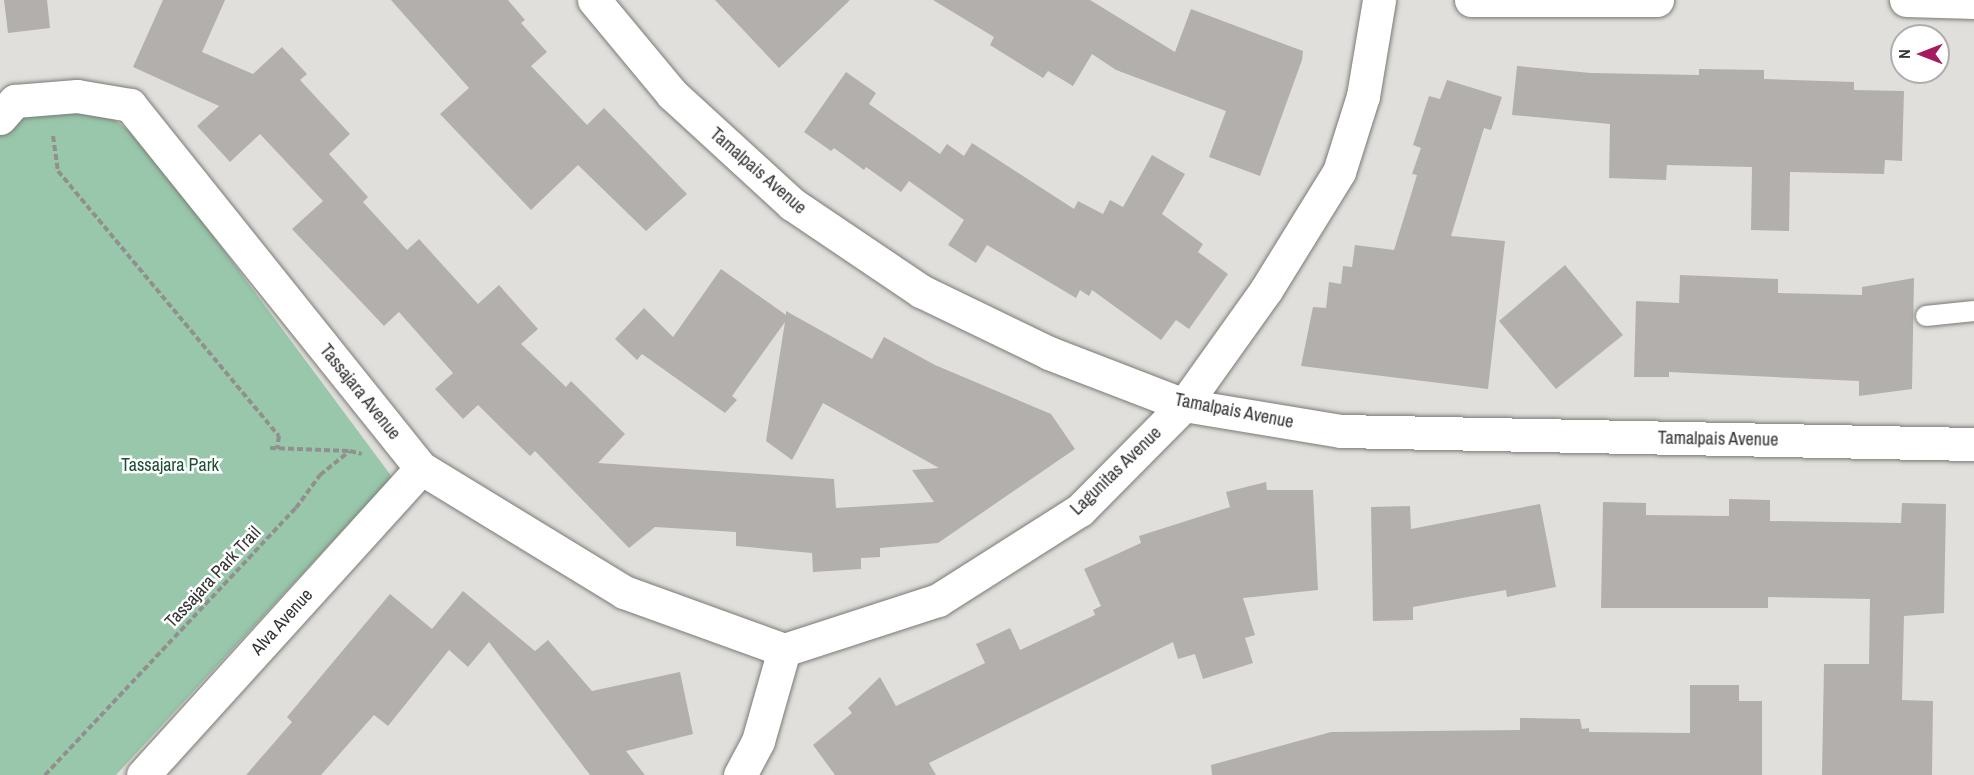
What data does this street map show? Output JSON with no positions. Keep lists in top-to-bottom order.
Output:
{
  "streets": {
    "street": [
      "Tamalpais Avenue",
      "Tassajara Avenue",
      "Lagunitas Avenue",
      "Alva Avenue"
    ],
    "path": ["Tassajara Park Trail"]
  },
  "crossings": [
    ["Tamalpais Avenue", "Lagunitas Avenue"],
    ["Tassajara Avenue", "Lagunitas Avenue"],
    ["Tassajara Avenue", "Alva Avenue"]
  ],
  "parks": ["Tassajara Park"],
  "north": "left"
}
